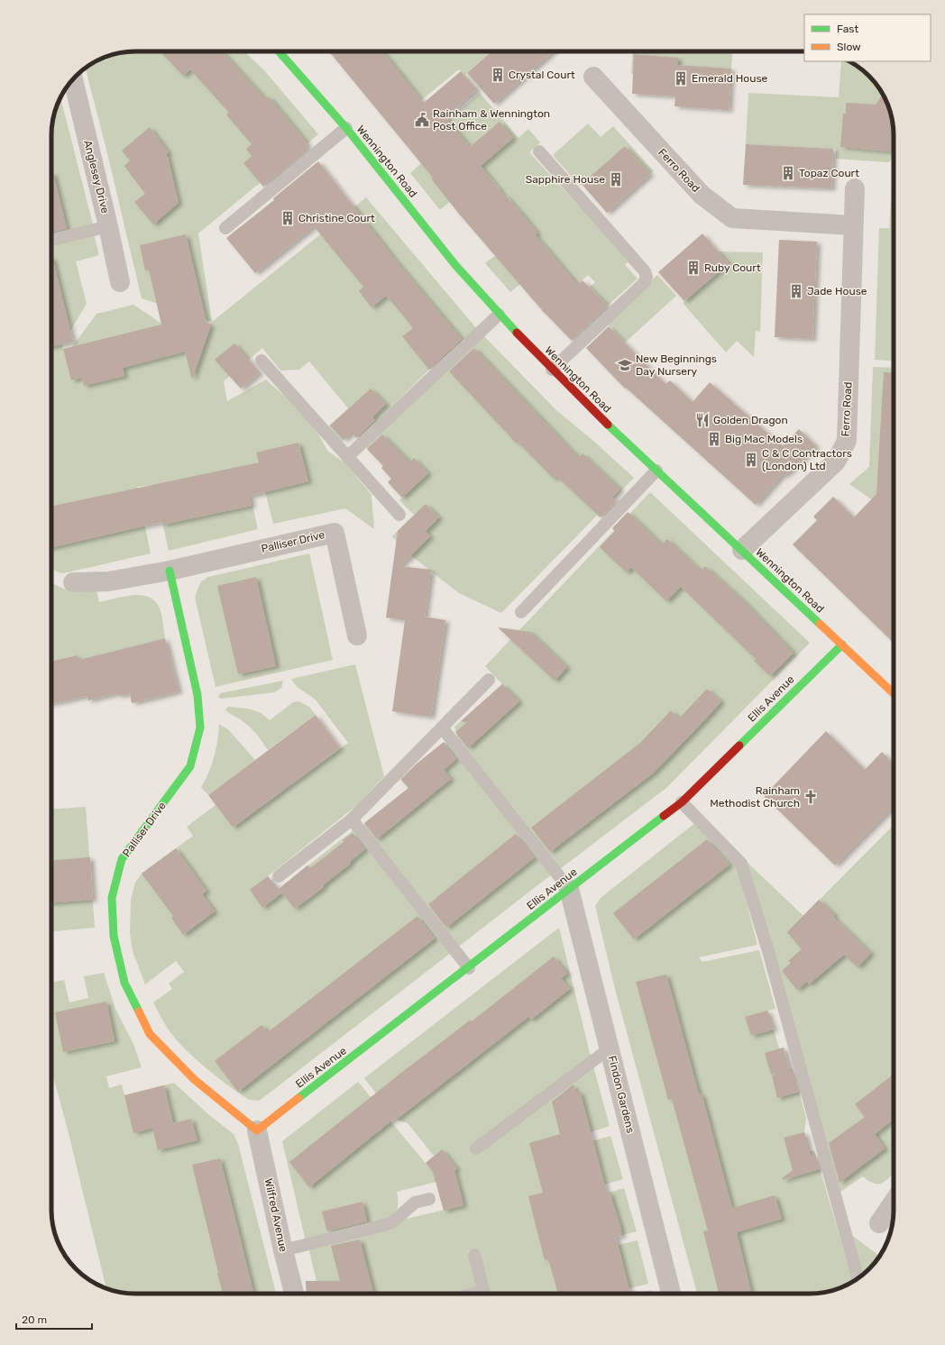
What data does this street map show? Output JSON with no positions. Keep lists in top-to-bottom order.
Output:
{
  "streets": {
    "street": [
      "Wennington Road",
      "Ferro Road",
      "Anglesey Drive",
      "Palliser Drive",
      "Ellis Avenue",
      "Findon Gardens",
      "Wilfred Avenue"
    ]
  },
  "crossings": [
    ["Wennington Road", "Ferro Road"],
    ["Wennington Road", "Ellis Avenue"],
    ["Palliser Drive", "Ellis Avenue"],
    ["Palliser Drive", "Wilfred Avenue"],
    ["Ellis Avenue", "Findon Gardens"],
    ["Ellis Avenue", "Wilfred Avenue"]
  ],
  "places": {
    "building": [
      "Crystal Court",
      "Emerald House",
      "Topaz Court",
      "Sapphire House",
      "Christine Court",
      "Ruby Court",
      "Jade House",
      "Big Mac Models",
      "C & C Contractors (London) Ltd"
    ],
    "public building": ["Rainham & Wennington Post Office"],
    "school or university": ["New Beginnings Day Nursery"],
    "restaurant": ["Golden Dragon"],
    "church": ["Rainham Methodist Church"]
  },
  "legend": ["Fast", "Slow"],
  "scale_bar": "20 m"
}
